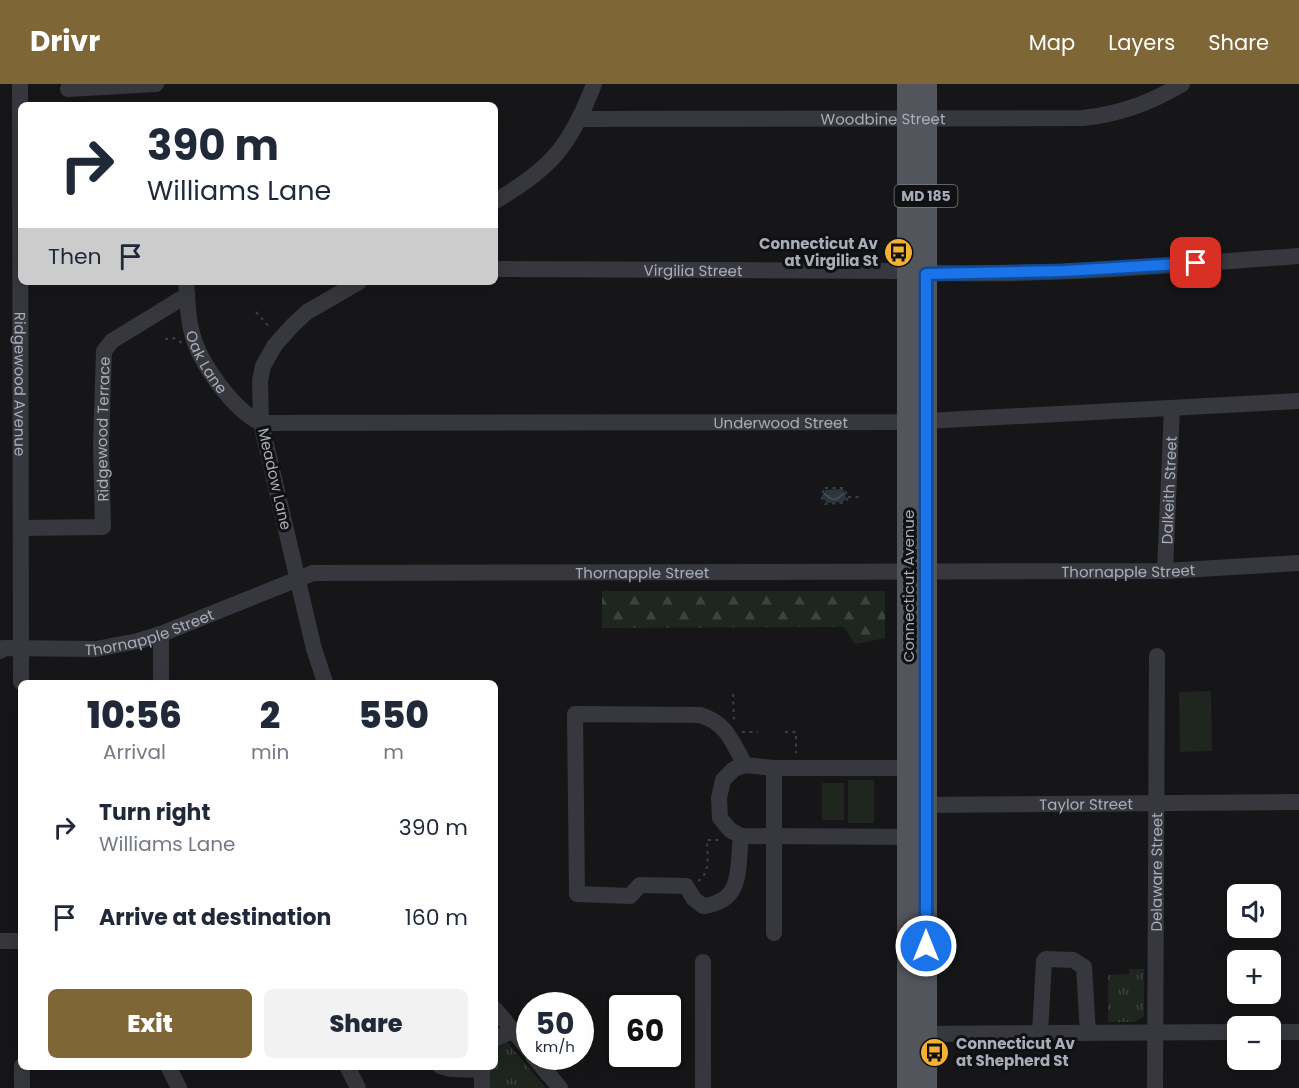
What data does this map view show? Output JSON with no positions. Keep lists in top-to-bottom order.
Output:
{
  "streets": {
    "main road": ["MD 185", "Connecticut Avenue"],
    "street": [
      "Woodbine Street",
      "Virgilia Street",
      "Oak Lane",
      "Ridgewood Avenue",
      "Underwood Street",
      "Ridgewood Terrace",
      "Meadow Lane",
      "Dalkeith Street",
      "Thornapple Street",
      "Taylor Street",
      "Delaware Street"
    ]
  },
  "crossings": [
    ["Woodbine Street", "Connecticut Avenue"],
    ["Virgilia Street", "Connecticut Avenue"],
    ["Oak Lane", "Underwood Street"],
    ["Oak Lane", "Ridgewood Terrace"],
    ["Oak Lane", "Meadow Lane"],
    ["Ridgewood Avenue", "Ridgewood Terrace"],
    ["Ridgewood Avenue", "Thornapple Street"],
    ["Underwood Street", "Meadow Lane"],
    ["Underwood Street", "Dalkeith Street"],
    ["Underwood Street", "Connecticut Avenue"],
    ["Meadow Lane", "Thornapple Street"],
    ["Dalkeith Street", "Thornapple Street"],
    ["Thornapple Street", "Connecticut Avenue"],
    ["Connecticut Avenue", "Taylor Street"],
    ["Taylor Street", "Delaware Street"]
  ],
  "places": {
    "bus stop": ["Connecticut Av at Virgilia St", "Connecticut Av at Shepherd St"]
  },
  "page": {
    "header": "Drivr",
    "nav": ["Map", "Layers", "Share"],
    "turn": ["390 m", "Williams Lane"],
    "then": "Then",
    "eta": [
      "10:56",
      "Arrival",
      "2",
      "min",
      "550",
      "m"
    ],
    "list": [
      {
        "name": "Turn right",
        "note": "Williams Lane",
        "value": "390 m"
      },
      {
        "name": "Arrive at destination",
        "value": "160 m"
      }
    ],
    "map_buttons": ["+", "−"],
    "buttons": ["Exit", "Share"],
    "speed": "50 km/h",
    "limit": "60"
  }
}
